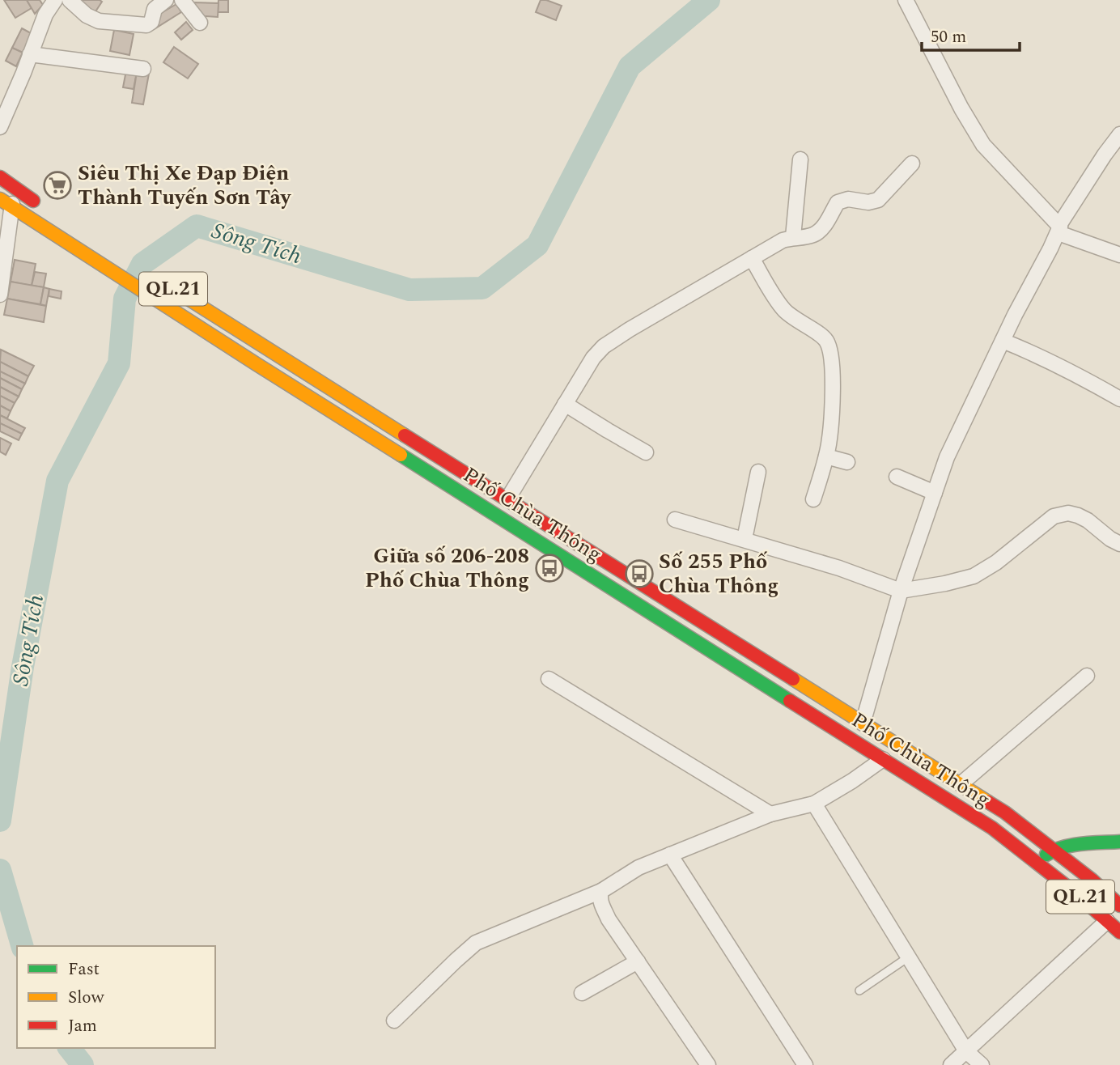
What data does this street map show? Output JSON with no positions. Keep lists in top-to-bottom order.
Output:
{
  "streets": {
    "main road": ["QL.21", "Phố Chùa Thông"]
  },
  "water": ["Sông Tích"],
  "places": {
    "supermarket": ["Siêu Thị Xe Đạp Điện Thành Tuyến Sơn Tây"],
    "bus stop": ["Giữa số 206-208 Phố Chùa Thông", "Số 255 Phố Chùa Thông"]
  },
  "legend": ["Fast", "Slow", "Jam"],
  "scale_bar": "50 m"
}
